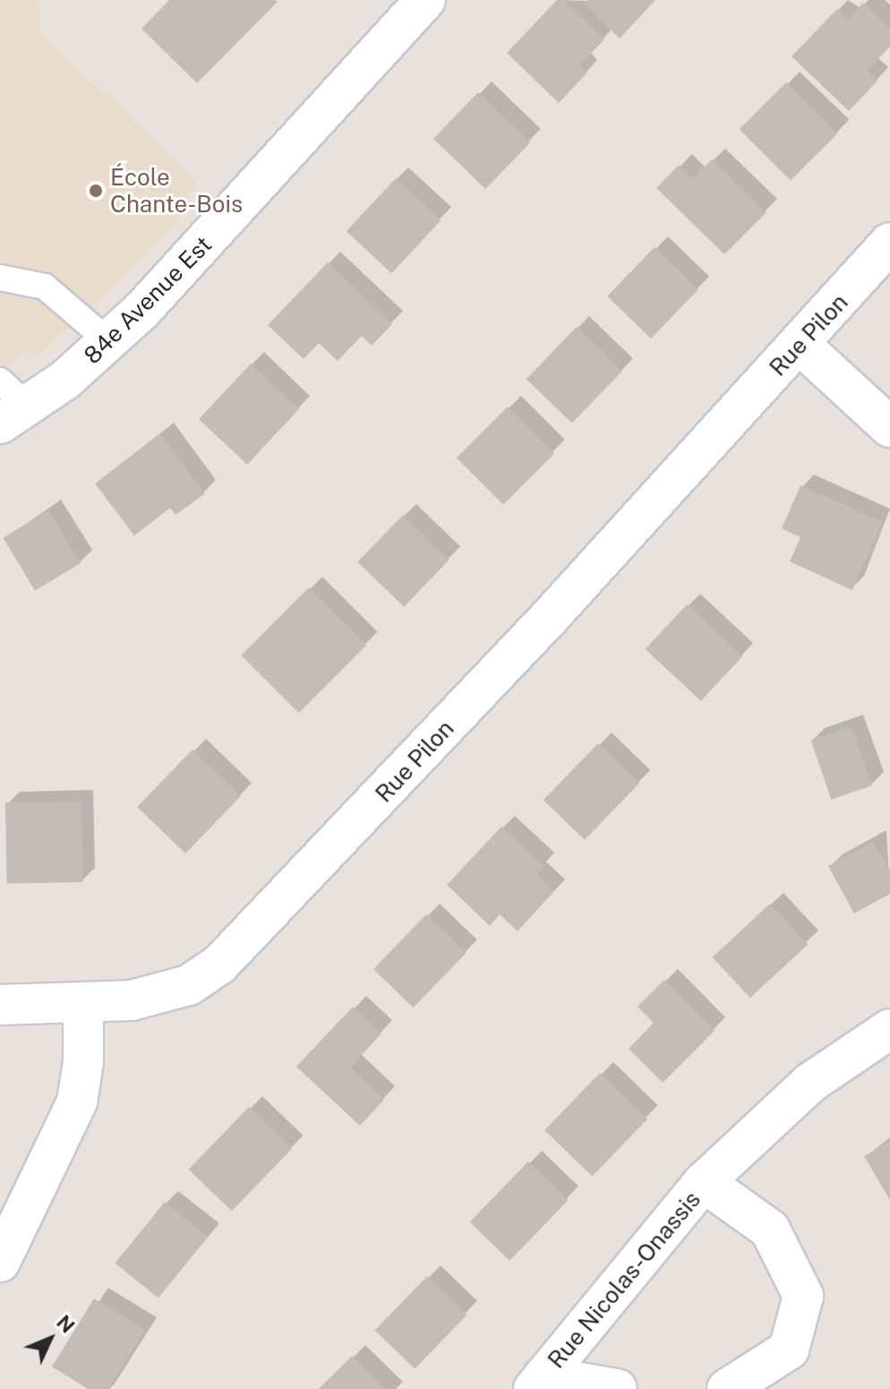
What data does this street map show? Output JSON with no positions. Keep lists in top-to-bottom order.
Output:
{
  "streets": {
    "street": ["84e Avenue Est", "Rue Pilon", "Rue Nicolas-Onassis"]
  },
  "places": ["École Chante-Bois"],
  "north": "top right"
}
